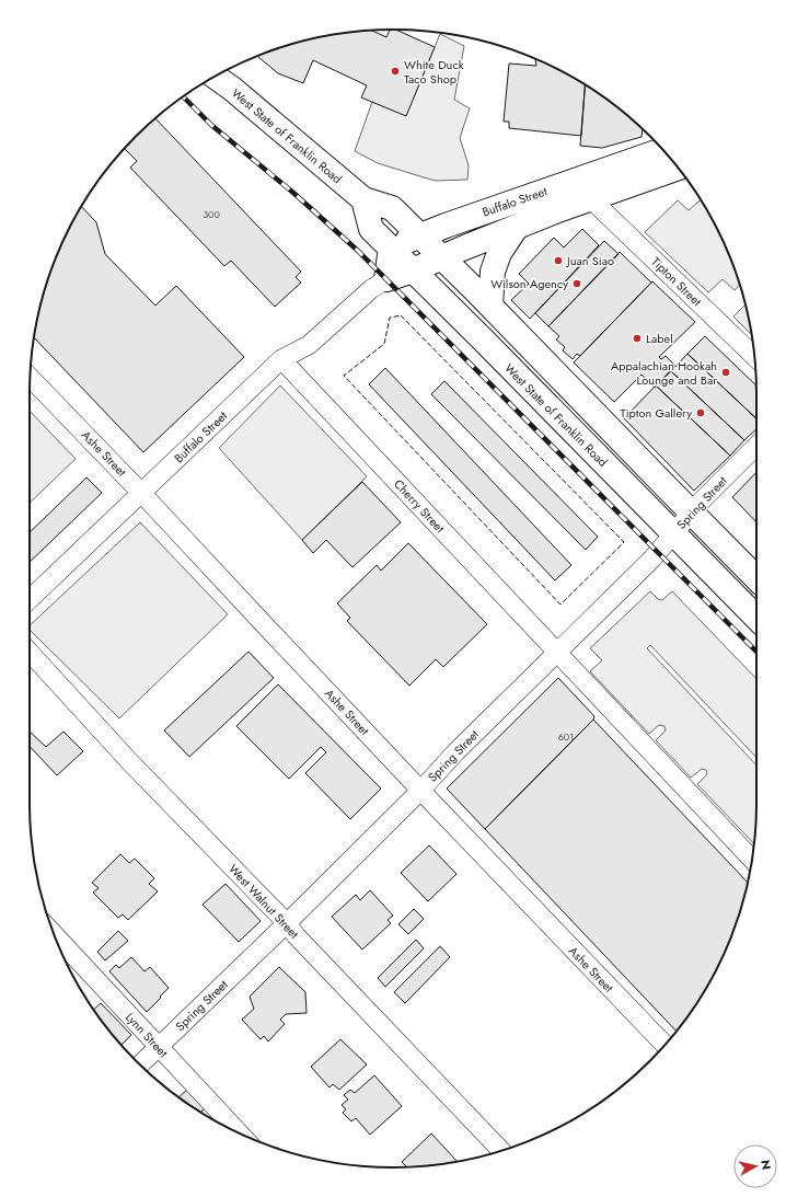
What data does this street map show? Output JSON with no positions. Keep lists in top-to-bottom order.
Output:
{
  "streets": {
    "main road": ["West State of Franklin Road", "Buffalo Street"],
    "street": [
      "Tipton Street",
      "Ashe Street",
      "Spring Street",
      "Cherry Street",
      "West Walnut Street",
      "Lynn Street"
    ]
  },
  "crossings": [
    ["West State of Franklin Road", "Buffalo Street"],
    ["West State of Franklin Road", "Spring Street"],
    ["Buffalo Street", "Tipton Street"],
    ["Buffalo Street", "Ashe Street"],
    ["Buffalo Street", "Cherry Street"],
    ["Ashe Street", "Spring Street"],
    ["Spring Street", "Cherry Street"],
    ["Spring Street", "West Walnut Street"],
    ["Spring Street", "Lynn Street"]
  ],
  "places": [
    "White Duck Taco Shop",
    "Juan Siao",
    "Wilson Agency",
    "Label",
    "Appalachian Hookah Lounge and Bar",
    "Tipton Gallery"
  ],
  "house_numbers": ["300", "601"],
  "north": "right"
}
